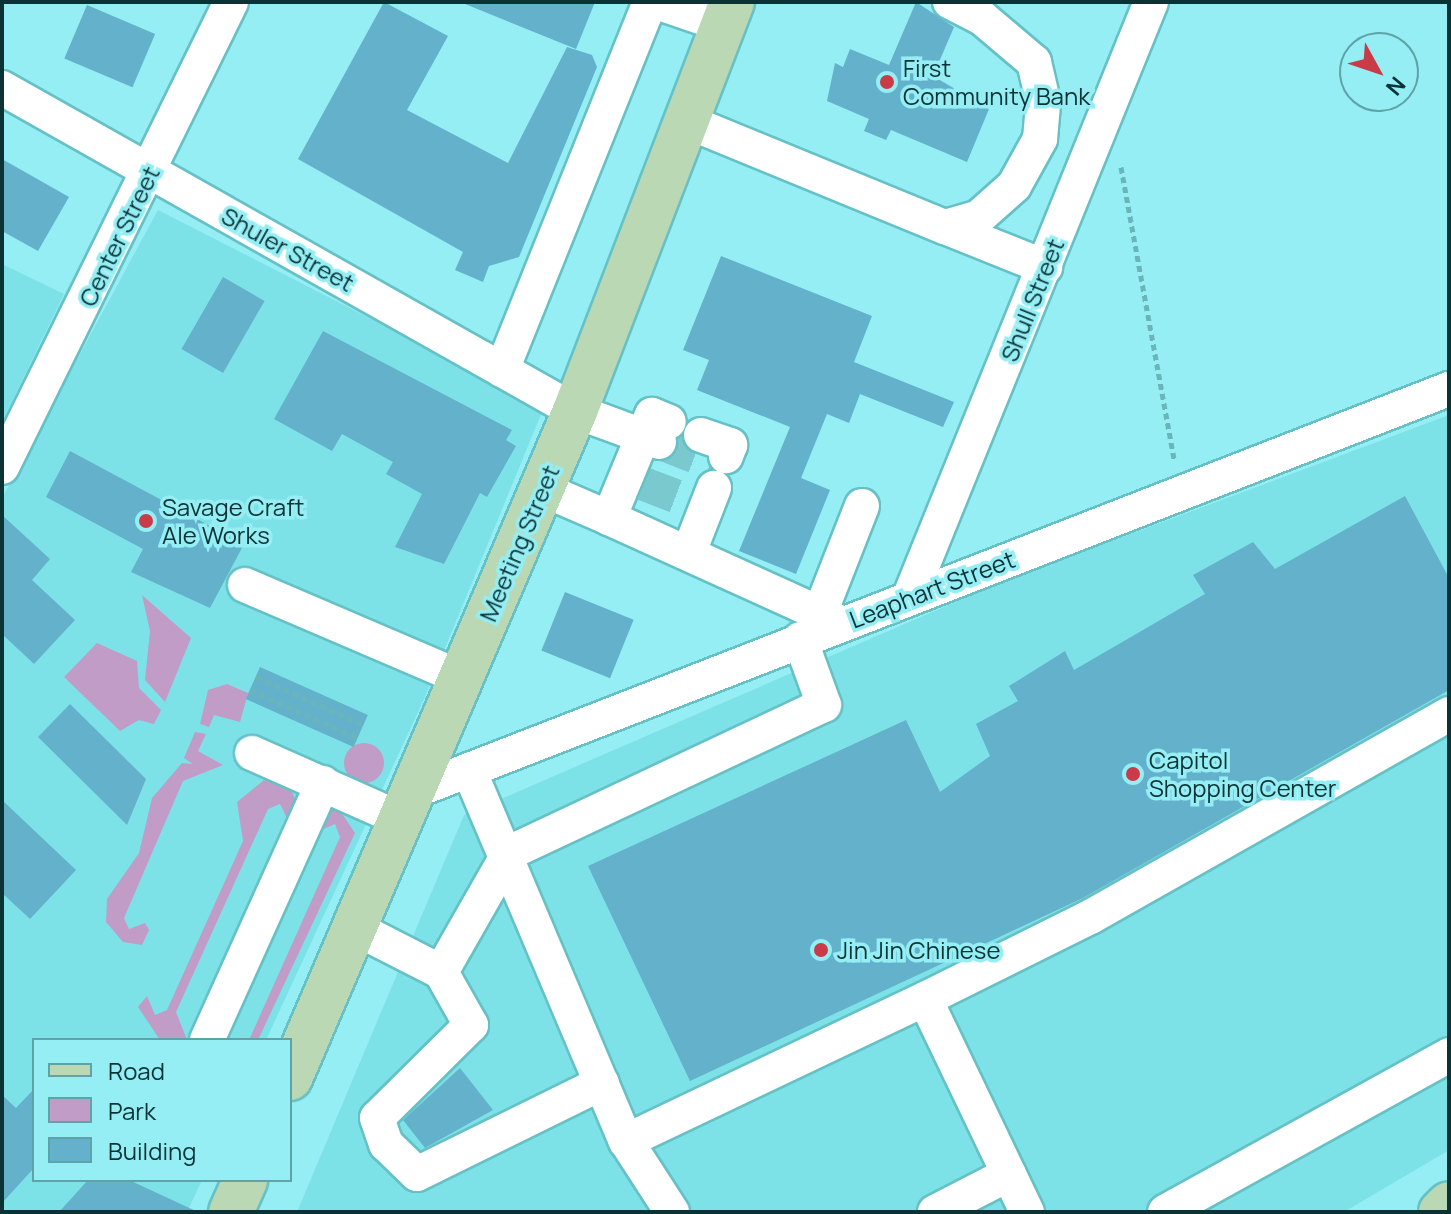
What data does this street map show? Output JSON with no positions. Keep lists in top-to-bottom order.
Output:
{
  "streets": {
    "main road": ["Meeting Street"],
    "street": [
      "Center Street",
      "Shuler Street",
      "Shull Street",
      "Leaphart Street"
    ]
  },
  "crossings": [
    ["Center Street", "Shuler Street"],
    ["Shuler Street", "Meeting Street"],
    ["Shull Street", "Leaphart Street"],
    ["Meeting Street", "Leaphart Street"]
  ],
  "places": [
    "First Community Bank",
    "Savage Craft Ale Works",
    "Capitol Shopping Center",
    "Jin Jin Chinese"
  ],
  "legend": ["Road", "Park", "Building"],
  "north": "bottom right"
}
